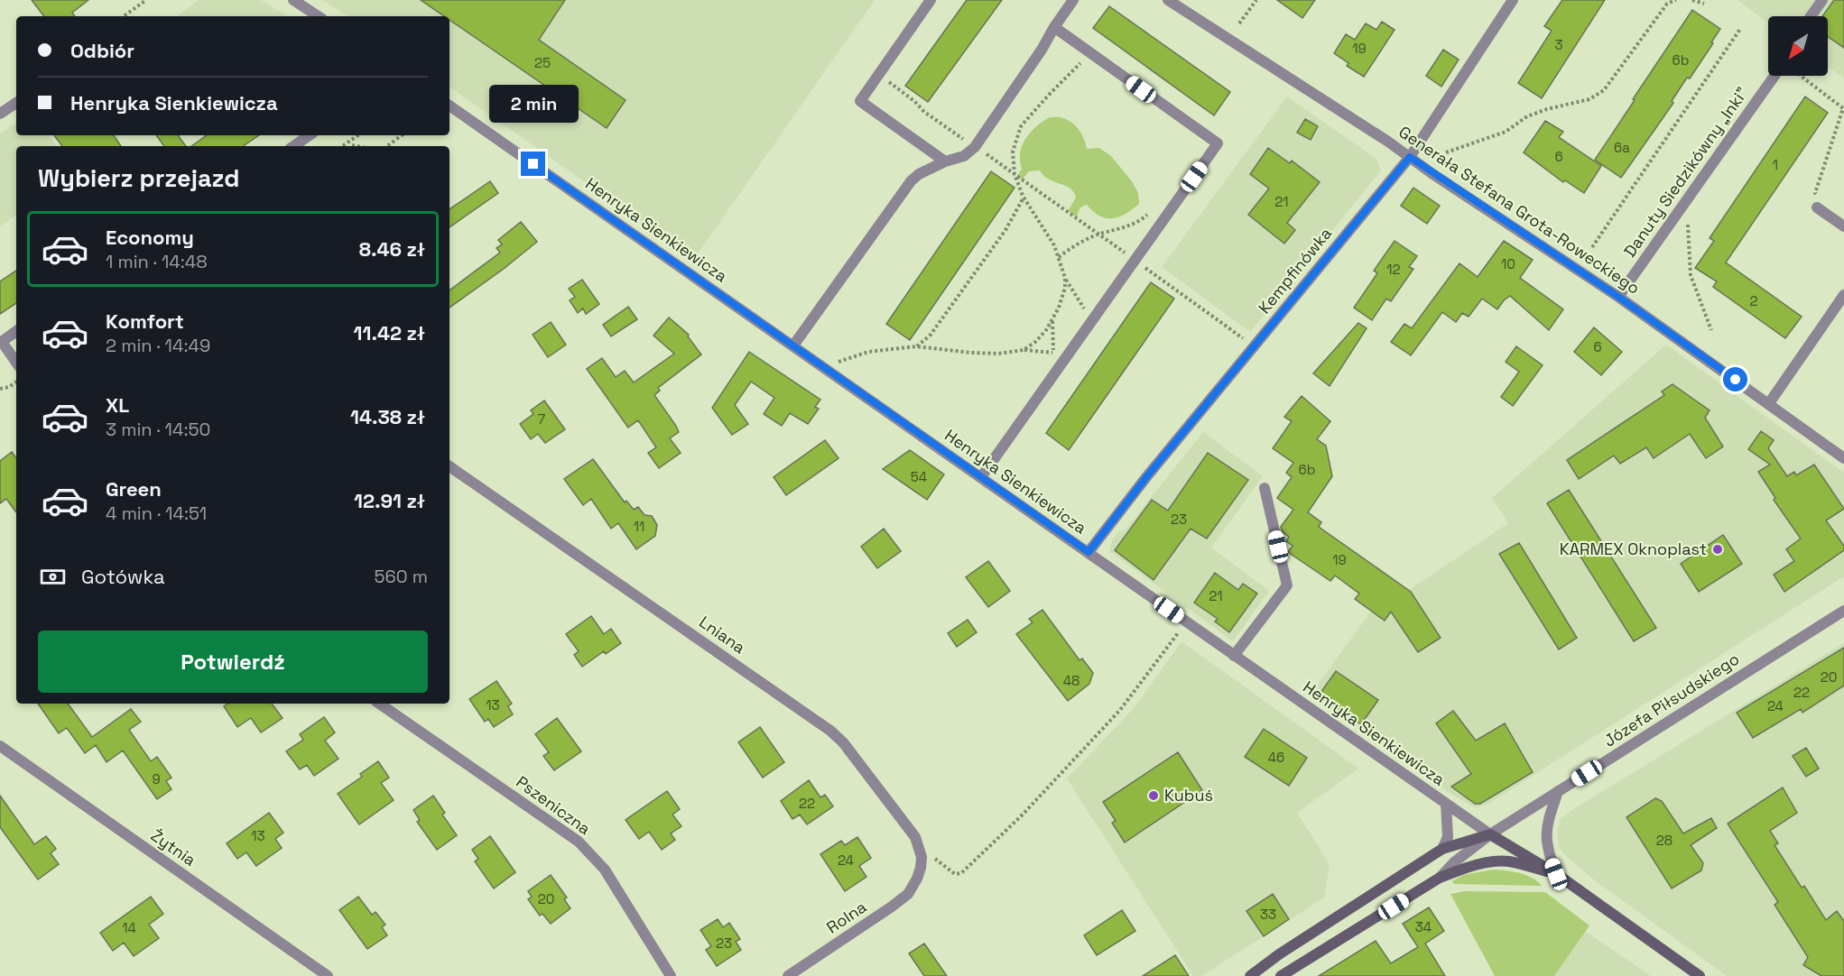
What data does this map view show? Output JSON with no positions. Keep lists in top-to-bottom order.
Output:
{
  "streets": {
    "main road": ["Henryka Sienkiewicza", "Józefa Piłsudskiego"],
    "street": [
      "Danuty Siedzikówny „Inki”",
      "Generała Stefana Grota-Roweckiego",
      "Kempfinówka",
      "Lniana",
      "Pszeniczna",
      "Żytnia",
      "Rolna"
    ]
  },
  "crossings": [
    ["Danuty Siedzikówny „Inki”", "Generała Stefana Grota-Roweckiego"],
    ["Generała Stefana Grota-Roweckiego", "Kempfinówka"],
    ["Henryka Sienkiewicza", "Kempfinówka"],
    ["Henryka Sienkiewicza", "Józefa Piłsudskiego"],
    ["Lniana", "Rolna"]
  ],
  "places": ["KARMEX Oknoplast", "Kubuś"],
  "house_numbers": [
    "3",
    "19",
    "6b",
    "25",
    "6a",
    "6",
    "1",
    "21",
    "10",
    "12",
    "2",
    "6",
    "7",
    "6b",
    "54",
    "23",
    "11",
    "19",
    "21",
    "20",
    "48",
    "22",
    "13",
    "24",
    "46",
    "9",
    "22",
    "13",
    "28",
    "24",
    "20",
    "33",
    "34",
    "14",
    "23"
  ],
  "north": "bottom left",
  "page": {
    "banner": ["Odbiór", "Henryka Sienkiewicza"],
    "bubble": "2 min",
    "heading": "Wybierz przejazd",
    "list": [
      {
        "name": "Economy",
        "note": "1 min · 14:48",
        "value": "8.46 zł"
      },
      {
        "name": "Komfort",
        "note": "2 min · 14:49",
        "value": "11.42 zł"
      },
      {
        "name": "XL",
        "note": "3 min · 14:50",
        "value": "14.38 zł"
      },
      {
        "name": "Green",
        "note": "4 min · 14:51",
        "value": "12.91 zł"
      }
    ],
    "pay": ["Gotówka", "560 m"],
    "buttons": "Potwierdź"
  }
}
